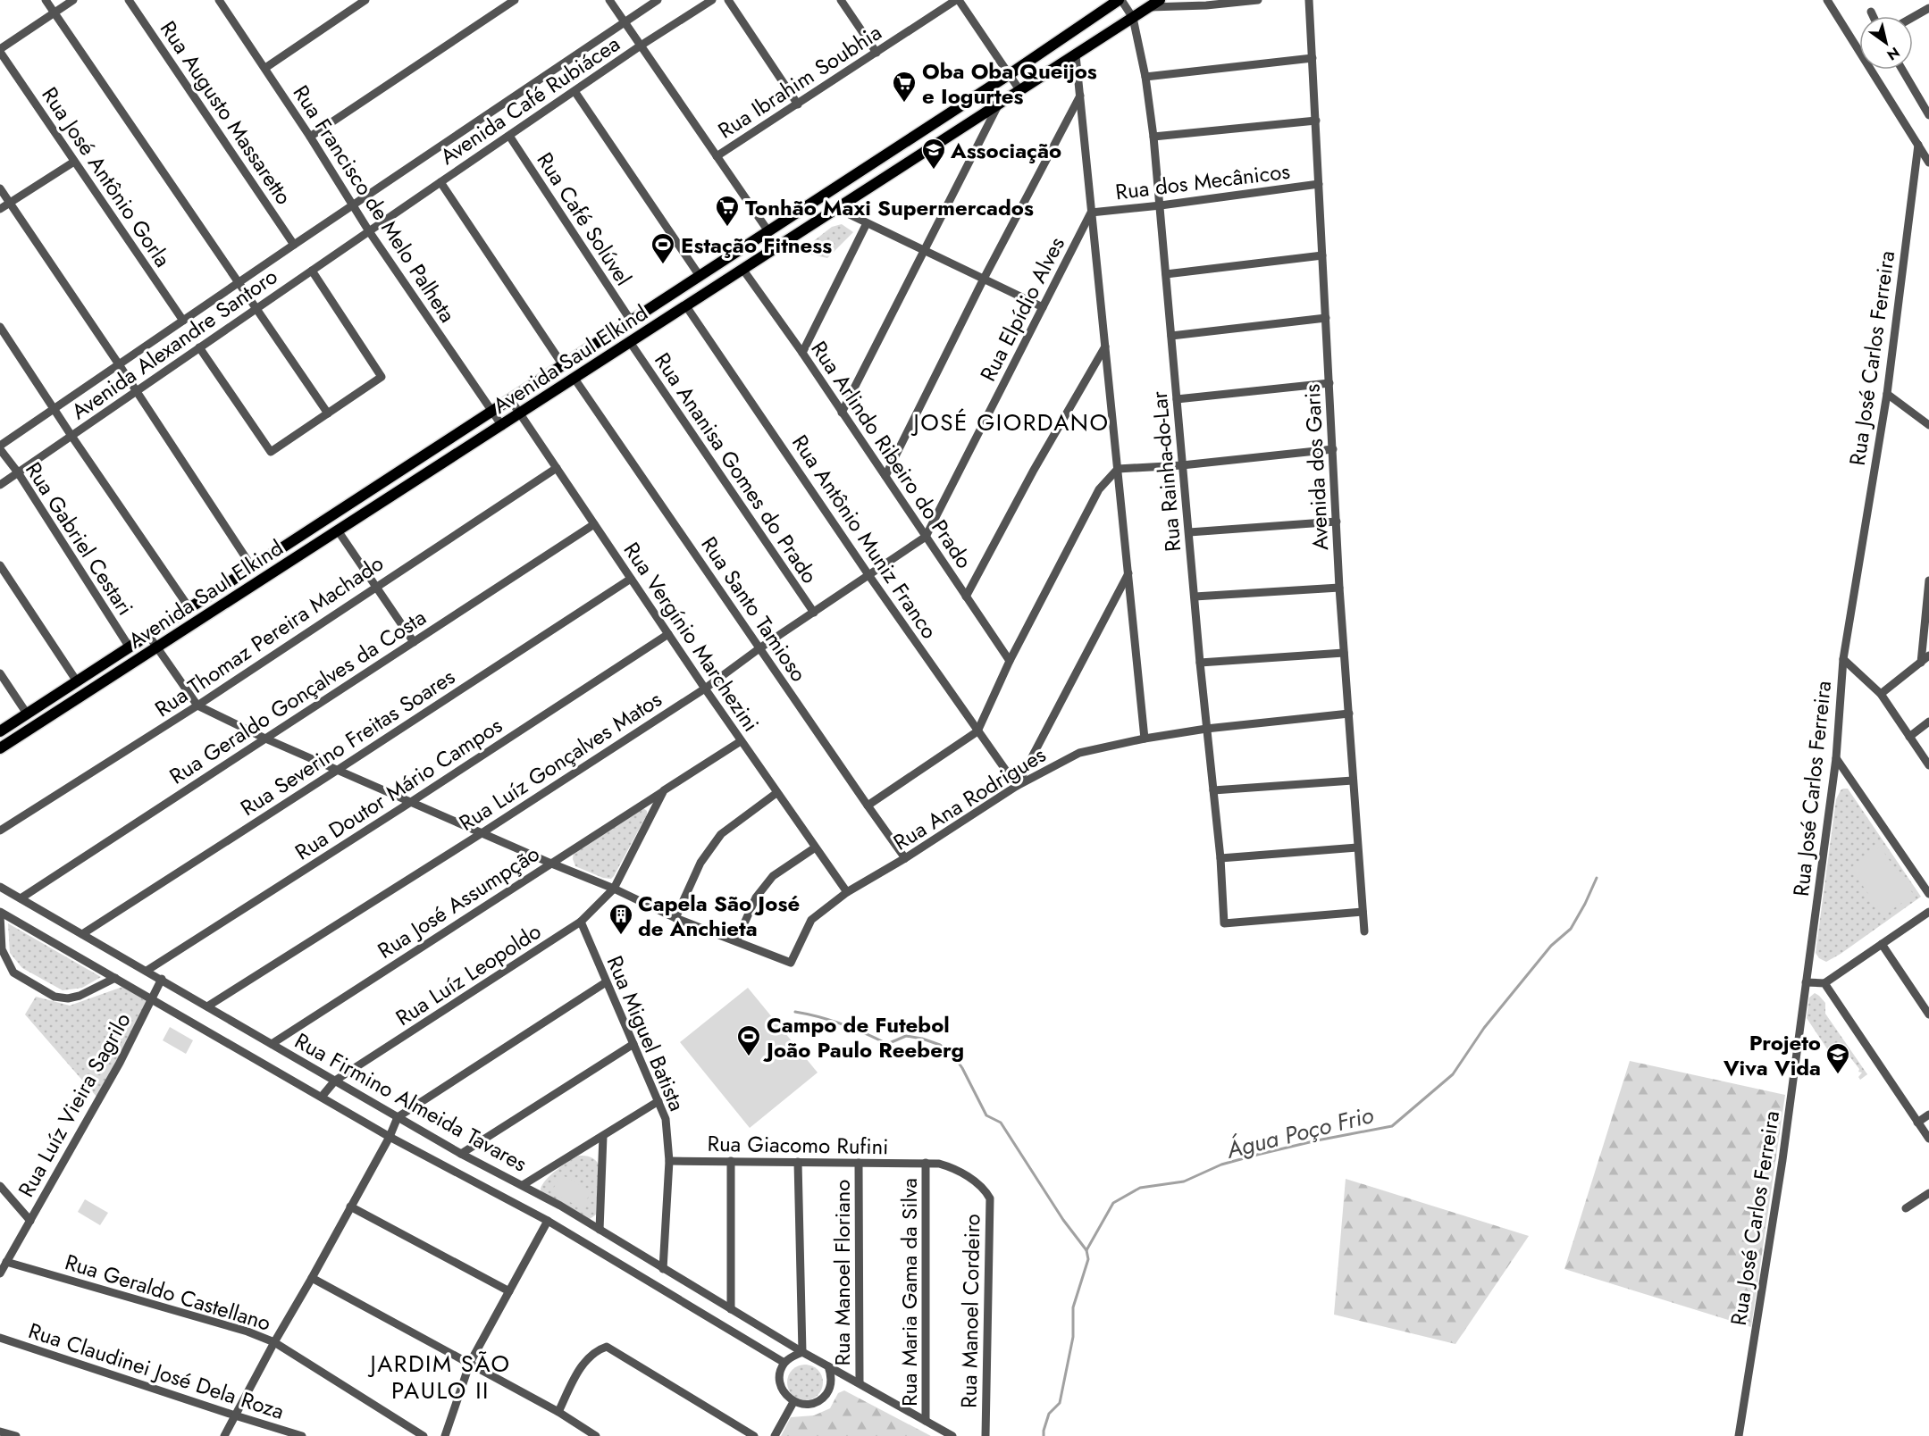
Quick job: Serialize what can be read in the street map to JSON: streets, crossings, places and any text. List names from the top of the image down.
{
  "streets": {
    "main road": ["Avenida Saul Elkind"],
    "street": [
      "Rua Ibrahim Soubhia",
      "Avenida Café Rubiácea",
      "Rua Augusto Massaretto",
      "Rua José Antônio Gorla",
      "Rua dos Mecânicos",
      "Rua Francisco de Melo Palheta",
      "Rua Café Solúvel",
      "Rua Elpídio Alves",
      "Avenida Alexandre Santoro",
      "Rua José Carlos Ferreira",
      "Rua Arlindo Ribeiro do Prado",
      "Avenida dos Garis",
      "Rua Ananisa Gomes do Prado",
      "Rua Rainha-do-Lar",
      "Rua Antônio Muniz Franco",
      "Rua Gabriel Cestari",
      "Rua Santo Tamioso",
      "Rua Thomaz Pereira Machado",
      "Rua Vergínio Marchezini",
      "Rua Geraldo Gonçalves da Costa",
      "Rua Severino Freitas Soares",
      "Rua Luíz Gonçalves Matos",
      "Rua Doutor Mário Campos",
      "Rua Ana Rodrigues",
      "Rua José Assumpção",
      "Rua Luíz Leopoldo",
      "Rua Miguel Batista",
      "Rua Firmino Almeida Tavares",
      "Rua Luíz Vieira Sagrilo",
      "Rua Giacomo Rufini",
      "Rua Manoel Floriano",
      "Rua Geraldo Castellano",
      "Rua Maria Gama da Silva",
      "Rua Manoel Cordeiro",
      "Rua Claudinei José Dela Roza"
    ]
  },
  "crossings": [
    ["Avenida Café Rubiácea", "Rua Francisco de Melo Palheta"],
    ["Avenida Café Rubiácea", "Rua Café Solúvel"],
    ["Avenida Café Rubiácea", "Avenida Alexandre Santoro"],
    ["Rua Augusto Massaretto", "Avenida Alexandre Santoro"],
    ["Rua José Antônio Gorla", "Avenida Alexandre Santoro"],
    ["Rua dos Mecânicos", "Rua Elpídio Alves"],
    ["Rua dos Mecânicos", "Avenida dos Garis"],
    ["Rua dos Mecânicos", "Rua Rainha-do-Lar"],
    ["Rua Francisco de Melo Palheta", "Avenida Alexandre Santoro"],
    ["Rua Francisco de Melo Palheta", "Avenida Saul Elkind"],
    ["Rua Café Solúvel", "Avenida Saul Elkind"],
    ["Rua Elpídio Alves", "Rua Arlindo Ribeiro do Prado"],
    ["Rua Elpídio Alves", "Rua Luíz Gonçalves Matos"],
    ["Avenida Alexandre Santoro", "Rua Gabriel Cestari"],
    ["Avenida Saul Elkind", "Rua Arlindo Ribeiro do Prado"],
    ["Avenida Saul Elkind", "Rua Ananisa Gomes do Prado"],
    ["Avenida Saul Elkind", "Rua Rainha-do-Lar"],
    ["Avenida Saul Elkind", "Rua Antônio Muniz Franco"],
    ["Avenida Saul Elkind", "Rua Gabriel Cestari"],
    ["Avenida Saul Elkind", "Rua Santo Tamioso"],
    ["Avenida Saul Elkind", "Rua Vergínio Marchezini"],
    ["Rua Arlindo Ribeiro do Prado", "Rua Luíz Gonçalves Matos"],
    ["Avenida dos Garis", "Rua Rainha-do-Lar"],
    ["Avenida dos Garis", "Rua Ana Rodrigues"],
    ["Rua Ananisa Gomes do Prado", "Rua Luíz Gonçalves Matos"],
    ["Rua Rainha-do-Lar", "Rua Ana Rodrigues"],
    ["Rua Antônio Muniz Franco", "Rua Luíz Gonçalves Matos"],
    ["Rua Antônio Muniz Franco", "Rua Ana Rodrigues"],
    ["Rua Santo Tamioso", "Rua Luíz Gonçalves Matos"],
    ["Rua Santo Tamioso", "Rua Ana Rodrigues"],
    ["Rua Thomaz Pereira Machado", "Rua Vergínio Marchezini"],
    ["Rua Vergínio Marchezini", "Rua Geraldo Gonçalves da Costa"],
    ["Rua Vergínio Marchezini", "Rua Severino Freitas Soares"],
    ["Rua Vergínio Marchezini", "Rua Luíz Gonçalves Matos"],
    ["Rua Vergínio Marchezini", "Rua Doutor Mário Campos"],
    ["Rua Vergínio Marchezini", "Rua Ana Rodrigues"],
    ["Rua Vergínio Marchezini", "Rua José Assumpção"],
    ["Rua Geraldo Gonçalves da Costa", "Rua Firmino Almeida Tavares"],
    ["Rua Severino Freitas Soares", "Rua Firmino Almeida Tavares"],
    ["Rua Luíz Gonçalves Matos", "Rua Firmino Almeida Tavares"],
    ["Rua Doutor Mário Campos", "Rua Firmino Almeida Tavares"],
    ["Rua José Assumpção", "Rua Luíz Leopoldo"],
    ["Rua José Assumpção", "Rua Firmino Almeida Tavares"],
    ["Rua Luíz Leopoldo", "Rua Miguel Batista"],
    ["Rua Luíz Leopoldo", "Rua Firmino Almeida Tavares"],
    ["Rua Miguel Batista", "Rua Firmino Almeida Tavares"],
    ["Rua Miguel Batista", "Rua Giacomo Rufini"],
    ["Rua Firmino Almeida Tavares", "Rua Luíz Vieira Sagrilo"],
    ["Rua Firmino Almeida Tavares", "Rua Manoel Floriano"],
    ["Rua Firmino Almeida Tavares", "Rua Maria Gama da Silva"],
    ["Rua Luíz Vieira Sagrilo", "Rua Geraldo Castellano"],
    ["Rua Giacomo Rufini", "Rua Manoel Floriano"],
    ["Rua Giacomo Rufini", "Rua Maria Gama da Silva"],
    ["Rua Giacomo Rufini", "Rua Manoel Cordeiro"],
    ["Rua Maria Gama da Silva", "Rua Manoel Cordeiro"]
  ],
  "districts": ["JOSÉ GIORDANO", "JARDIM SÃO PAULO II"],
  "water": ["Água Poço Frio"],
  "places": {
    "supermarket": ["Oba Oba Queijos e Iogurtes", "Tonhão Maxi Supermercados"],
    "school or university": ["Associação", "Projeto Viva Vida"],
    "sports": ["Estação Fitness", "Campo de Futebol João Paulo Reeberg"],
    "building": ["Capela São José de Anchieta"]
  },
  "north": "bottom right"
}
